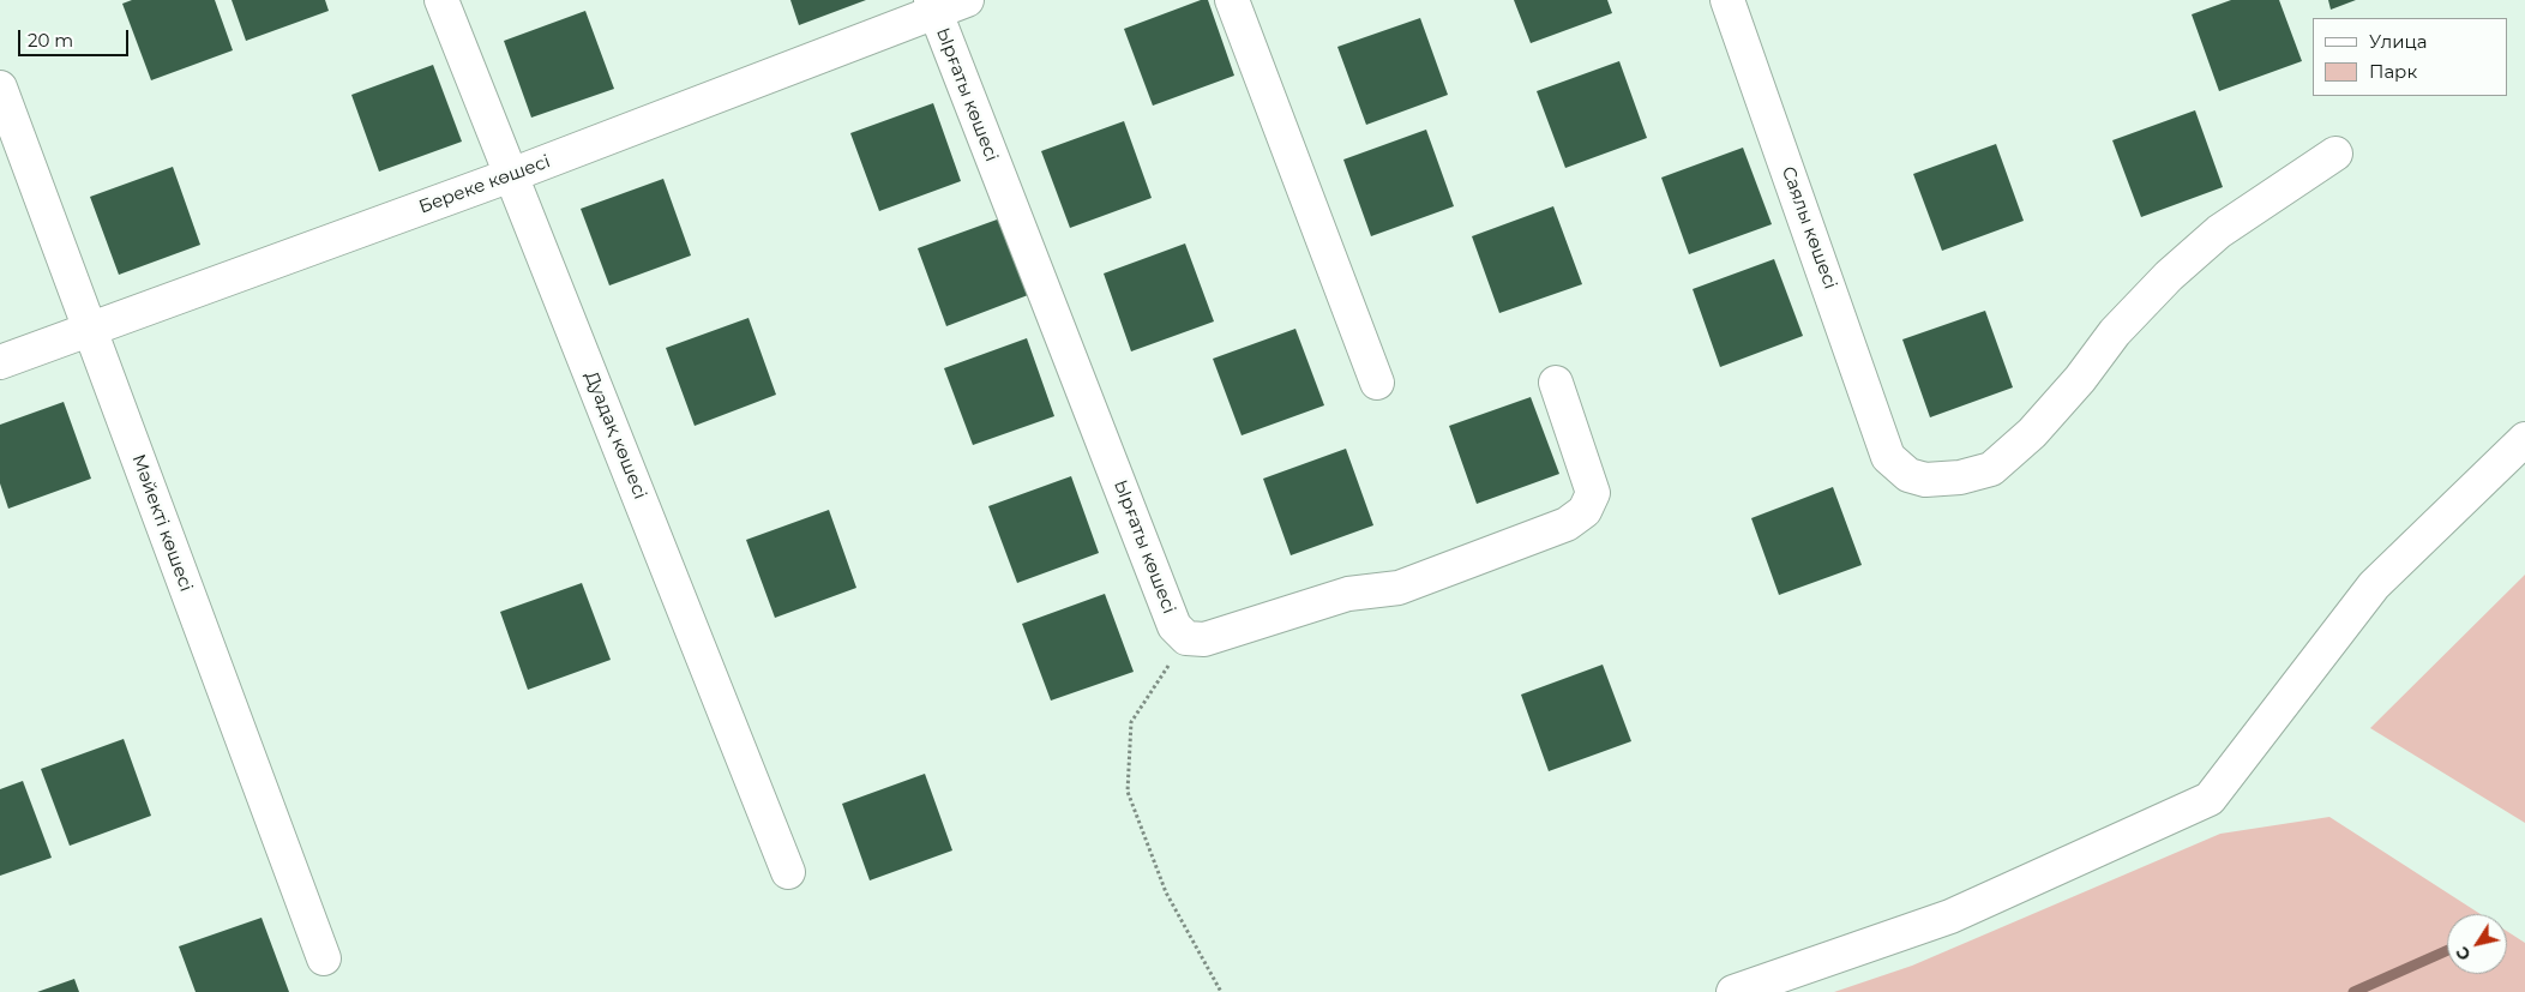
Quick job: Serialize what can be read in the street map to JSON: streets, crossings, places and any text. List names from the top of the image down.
{
  "streets": {
    "street": [
      "Ырғаты көшесі",
      "Береке көшесі",
      "Саялы көшесі",
      "Дуадақ көшесі",
      "Мәйекті көшесі"
    ]
  },
  "crossings": [
    ["Ырғаты көшесі", "Береке көшесі"],
    ["Береке көшесі", "Дуадақ көшесі"],
    ["Береке көшесі", "Мәйекті көшесі"]
  ],
  "legend": ["Улица", "Парк"],
  "scale_bar": "20 m",
  "north": "bottom left"
}
